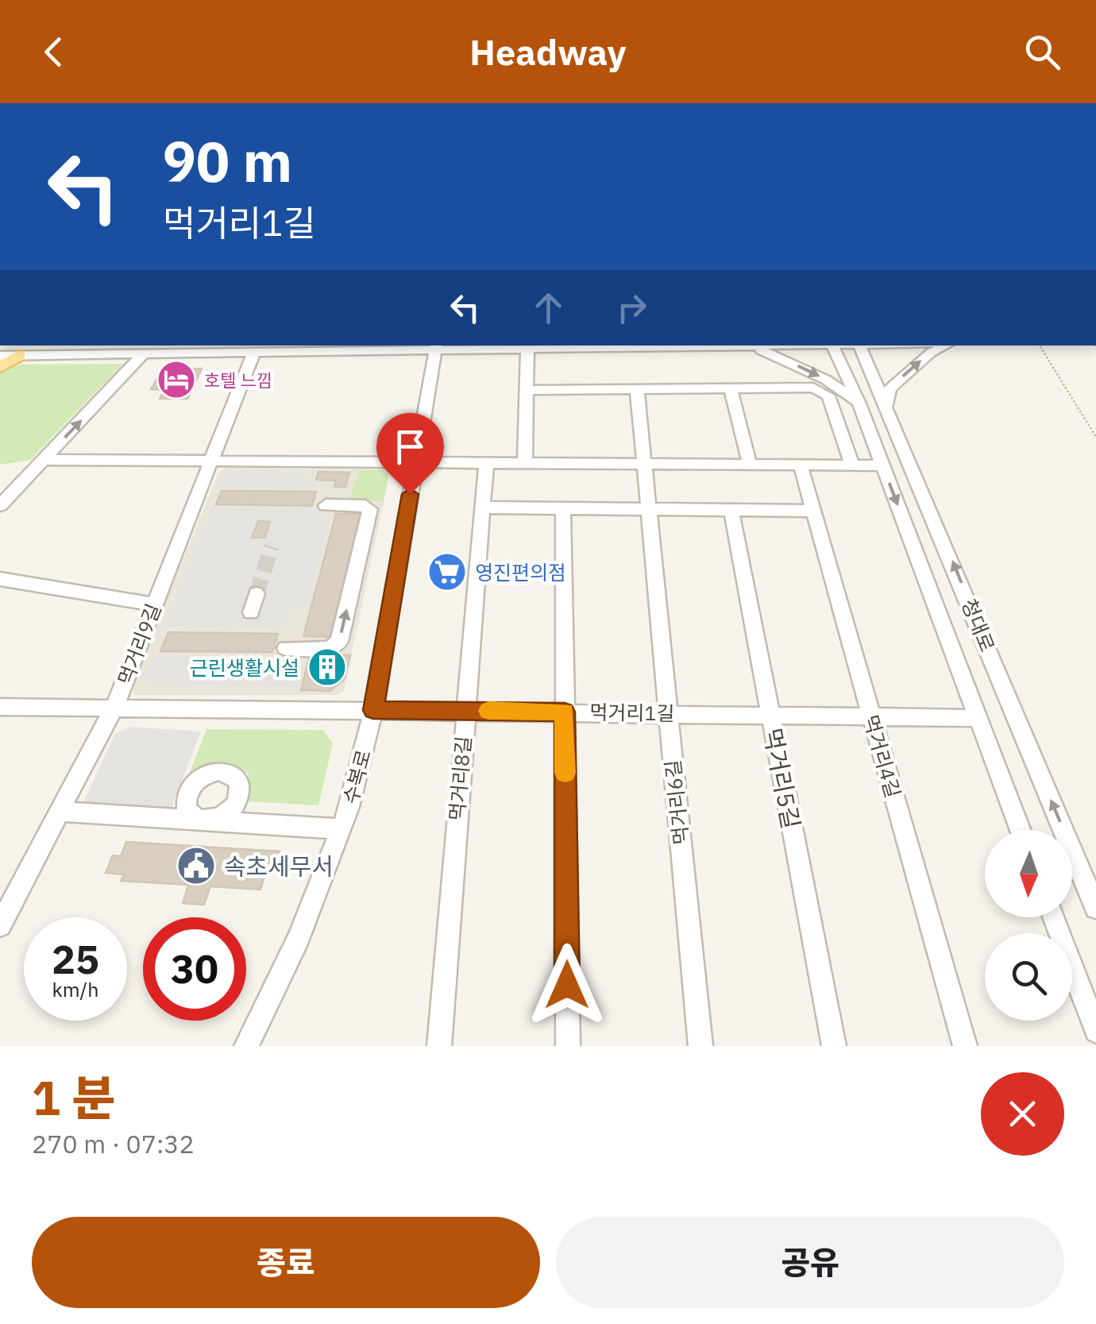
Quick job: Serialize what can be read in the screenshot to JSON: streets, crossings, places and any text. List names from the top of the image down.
{
  "streets": {
    "street": [
      "청대로",
      "먹거리9길",
      "먹거리1길",
      "먹거리4길",
      "수복로",
      "먹거리8길",
      "먹거리5길",
      "먹거리6길"
    ]
  },
  "crossings": [
    ["청대로", "먹거리1길"],
    ["먹거리9길", "먹거리1길"],
    ["먹거리1길", "먹거리4길"],
    ["먹거리1길", "수복로"],
    ["먹거리1길", "먹거리8길"],
    ["먹거리1길", "먹거리5길"],
    ["먹거리1길", "먹거리6길"]
  ],
  "places": {
    "hotel": ["호텔 느낌"],
    "supermarket": ["영진편의점"],
    "building": ["근린생활시설"],
    "public building": ["속초세무서"]
  },
  "north": "bottom",
  "page": {
    "header": "Headway",
    "turn": ["90 m", "먹거리1길"],
    "speed": "25 km/h",
    "limit": "30",
    "heading": ["1 분", "270 m · 07:32"],
    "buttons": ["종료", "공유"]
  }
}
